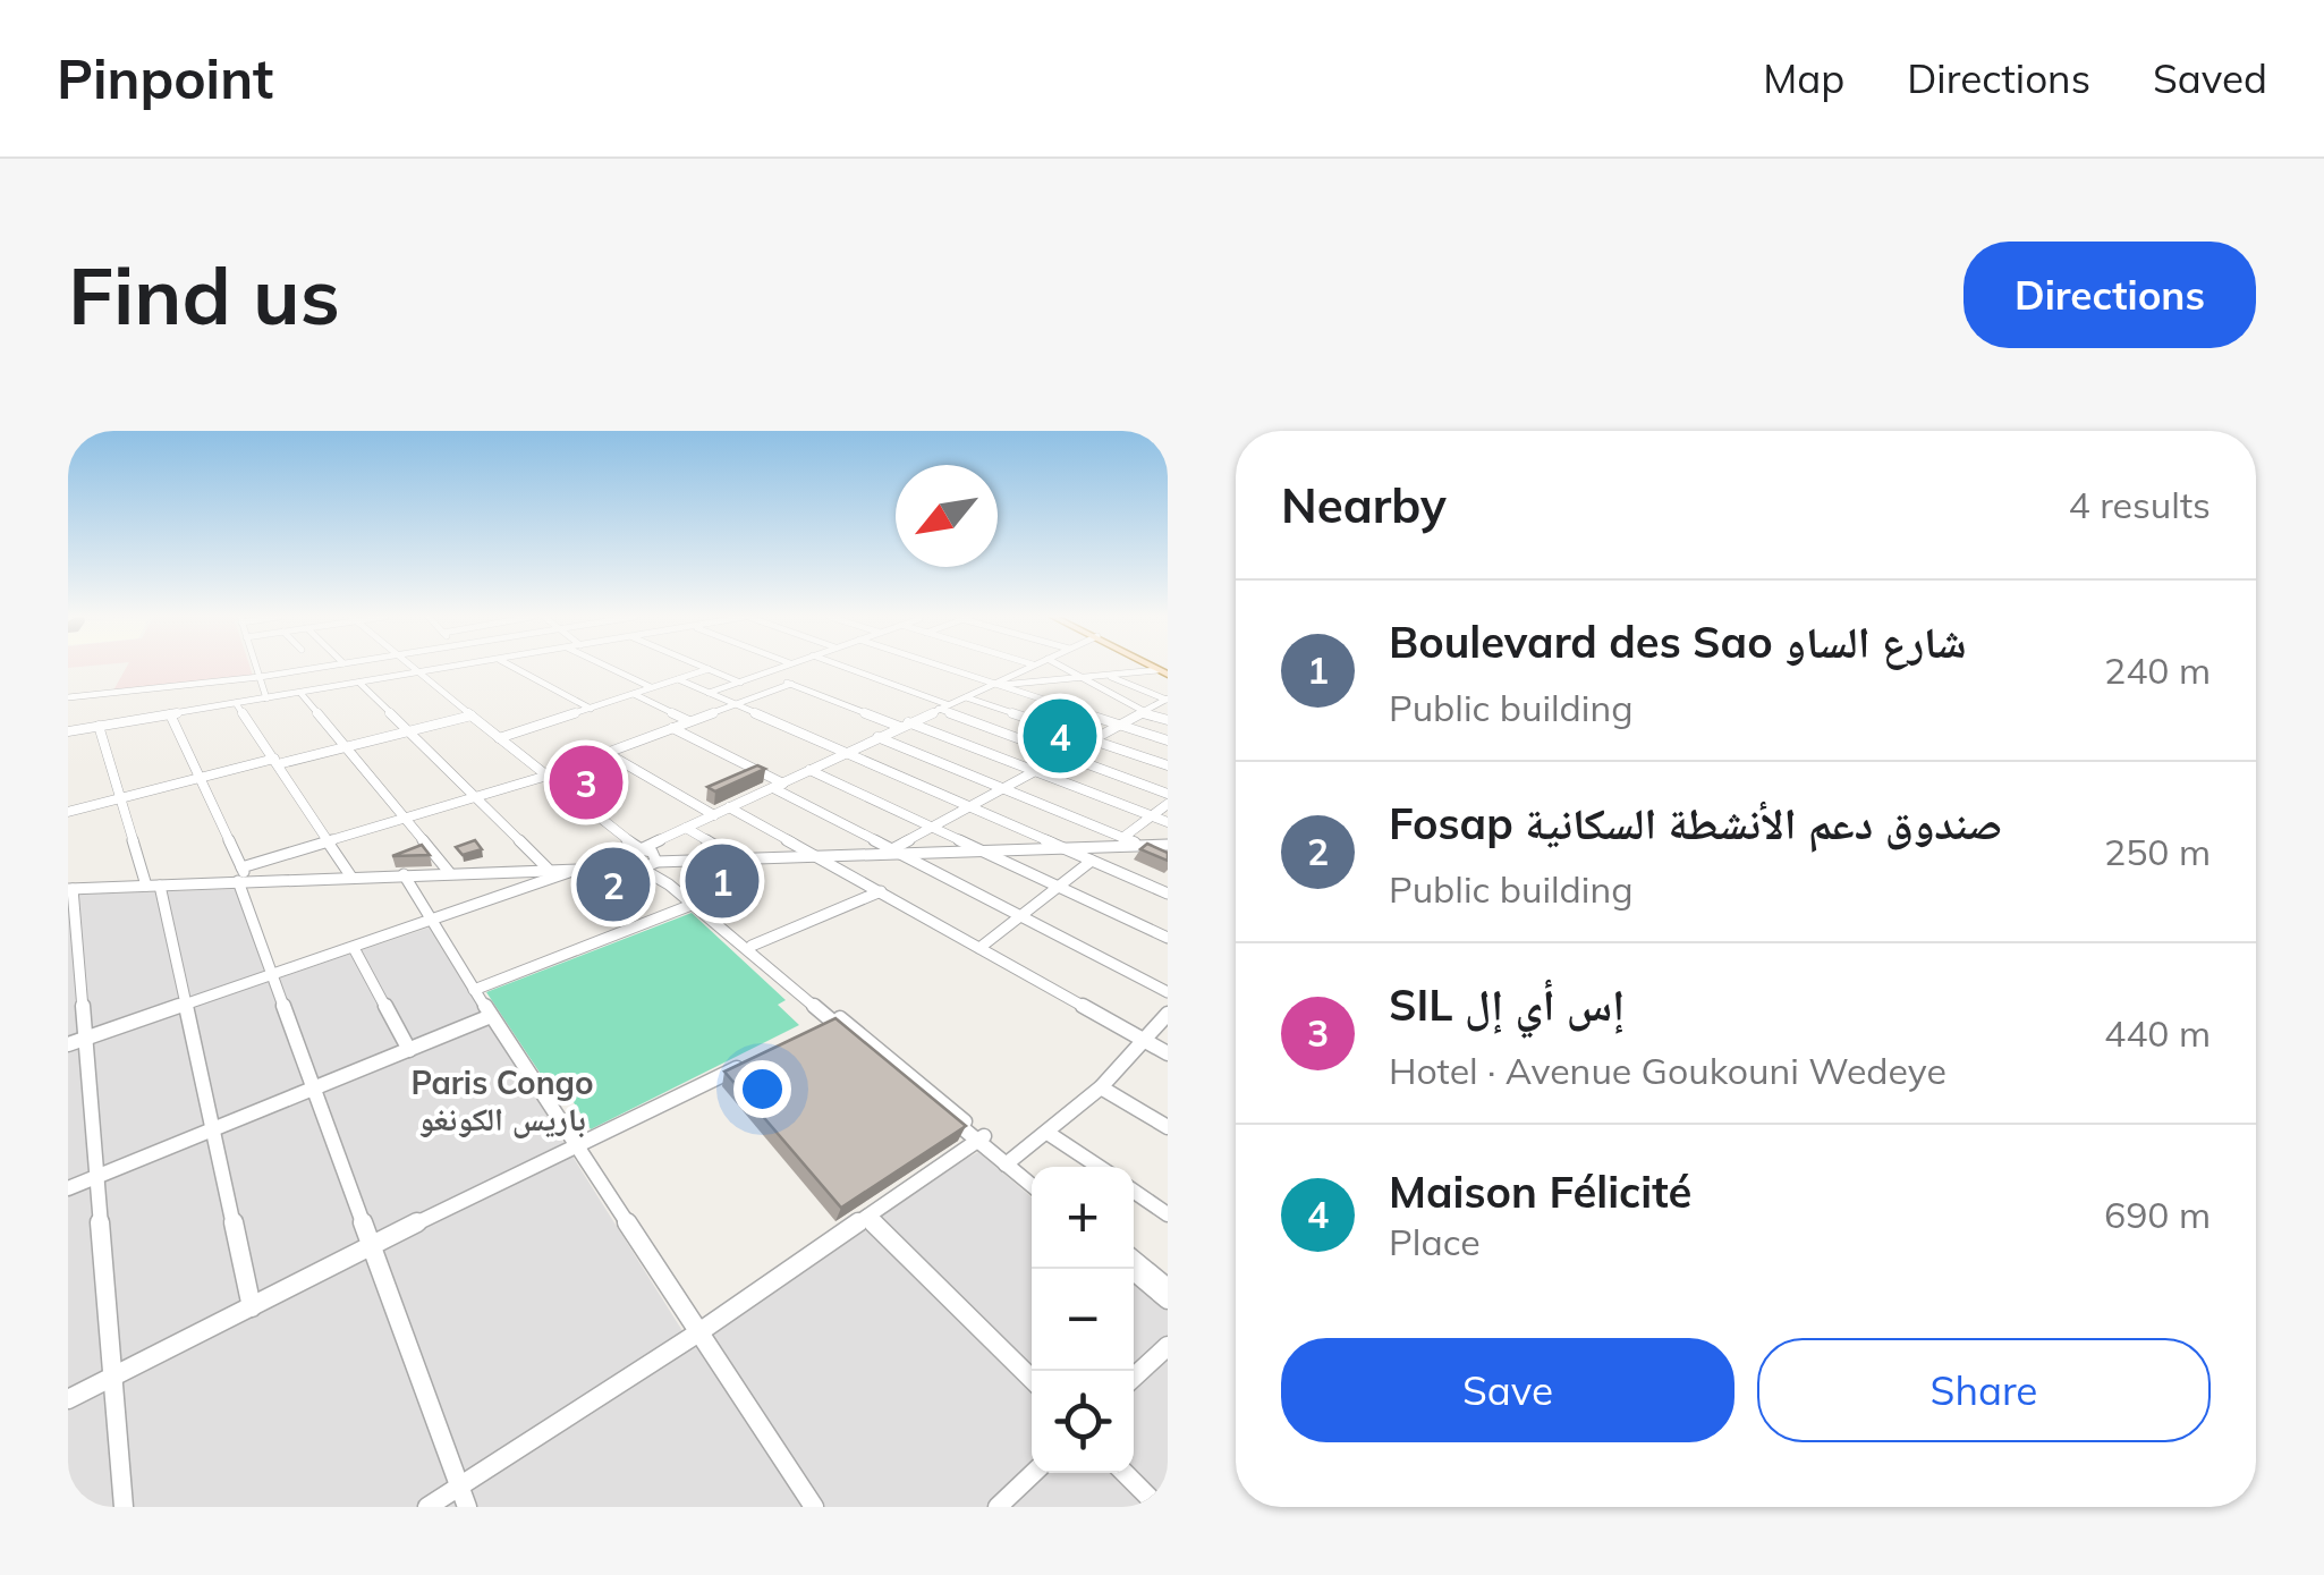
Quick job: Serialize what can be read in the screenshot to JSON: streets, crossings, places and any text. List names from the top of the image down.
{
  "districts": ["Paris Congo باريس الكونغو"],
  "north": "bottom left",
  "page": {
    "header": "Pinpoint",
    "nav": ["Map", "Directions", "Saved"],
    "buttons": [
      "Directions",
      ["Save", "Share"]
    ],
    "title": "Find us",
    "heading": ["Nearby", "4 results"],
    "list": [
      {
        "mark": "1",
        "name": "Boulevard des Sao شارع الساو",
        "note": "Public building",
        "value": "240 m"
      },
      {
        "mark": "2",
        "name": "Fosap صندوق دعم الأنشطة السكانية",
        "note": "Public building",
        "value": "250 m"
      },
      {
        "mark": "3",
        "name": "SIL إس أي إل",
        "note": "Hotel · Avenue Goukouni Wedeye",
        "value": "440 m"
      },
      {
        "mark": "4",
        "name": "Maison Félicité",
        "note": "Place",
        "value": "690 m"
      }
    ],
    "pins": [
      "4",
      "3",
      "1",
      "2"
    ],
    "map_buttons": ["+", "−"]
  }
}
